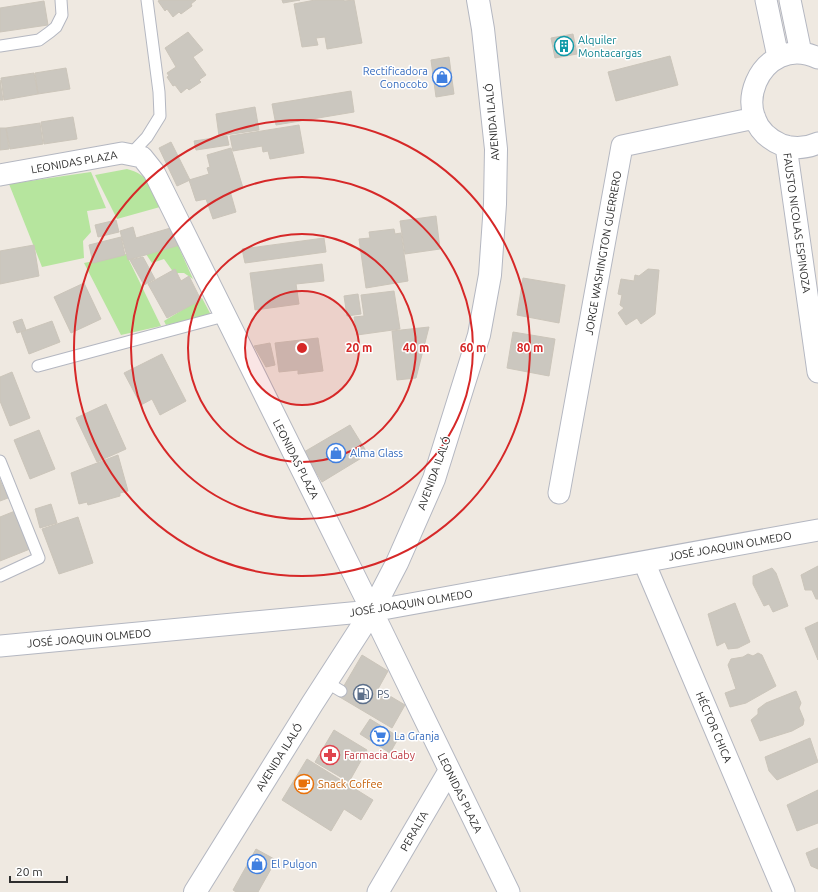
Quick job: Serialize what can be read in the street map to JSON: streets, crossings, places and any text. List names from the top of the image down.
{
  "streets": {
    "main road": ["AVENIDA ILALÓ"],
    "street": [
      "LEONIDAS PLAZA",
      "FAUSTO NICOLAS ESPINOZA",
      "JORGE WASHINGTON GUERRERO",
      "JOSÉ JOAQUIN OLMEDO",
      "HÉCTOR CHICA",
      "PERALTA"
    ]
  },
  "crossings": [
    ["AVENIDA ILALÓ", "LEONIDAS PLAZA"],
    ["AVENIDA ILALÓ", "JOSÉ JOAQUIN OLMEDO"],
    ["LEONIDAS PLAZA", "JOSÉ JOAQUIN OLMEDO"],
    ["LEONIDAS PLAZA", "PERALTA"],
    ["JOSÉ JOAQUIN OLMEDO", "HÉCTOR CHICA"]
  ],
  "places": {
    "building": ["Alquiler Montacargas"],
    "shop": ["Rectificadora Conocoto", "Alma Glass", "El Pulgon"],
    "fuel station": ["PS"],
    "supermarket": ["La Granja"],
    "pharmacy": ["Farmacia Gaby"],
    "cafe": ["Snack Coffee"]
  },
  "scale_bar": "20 m",
  "rings": [
    "20 m",
    "40 m",
    "60 m",
    "80 m"
  ]
}
